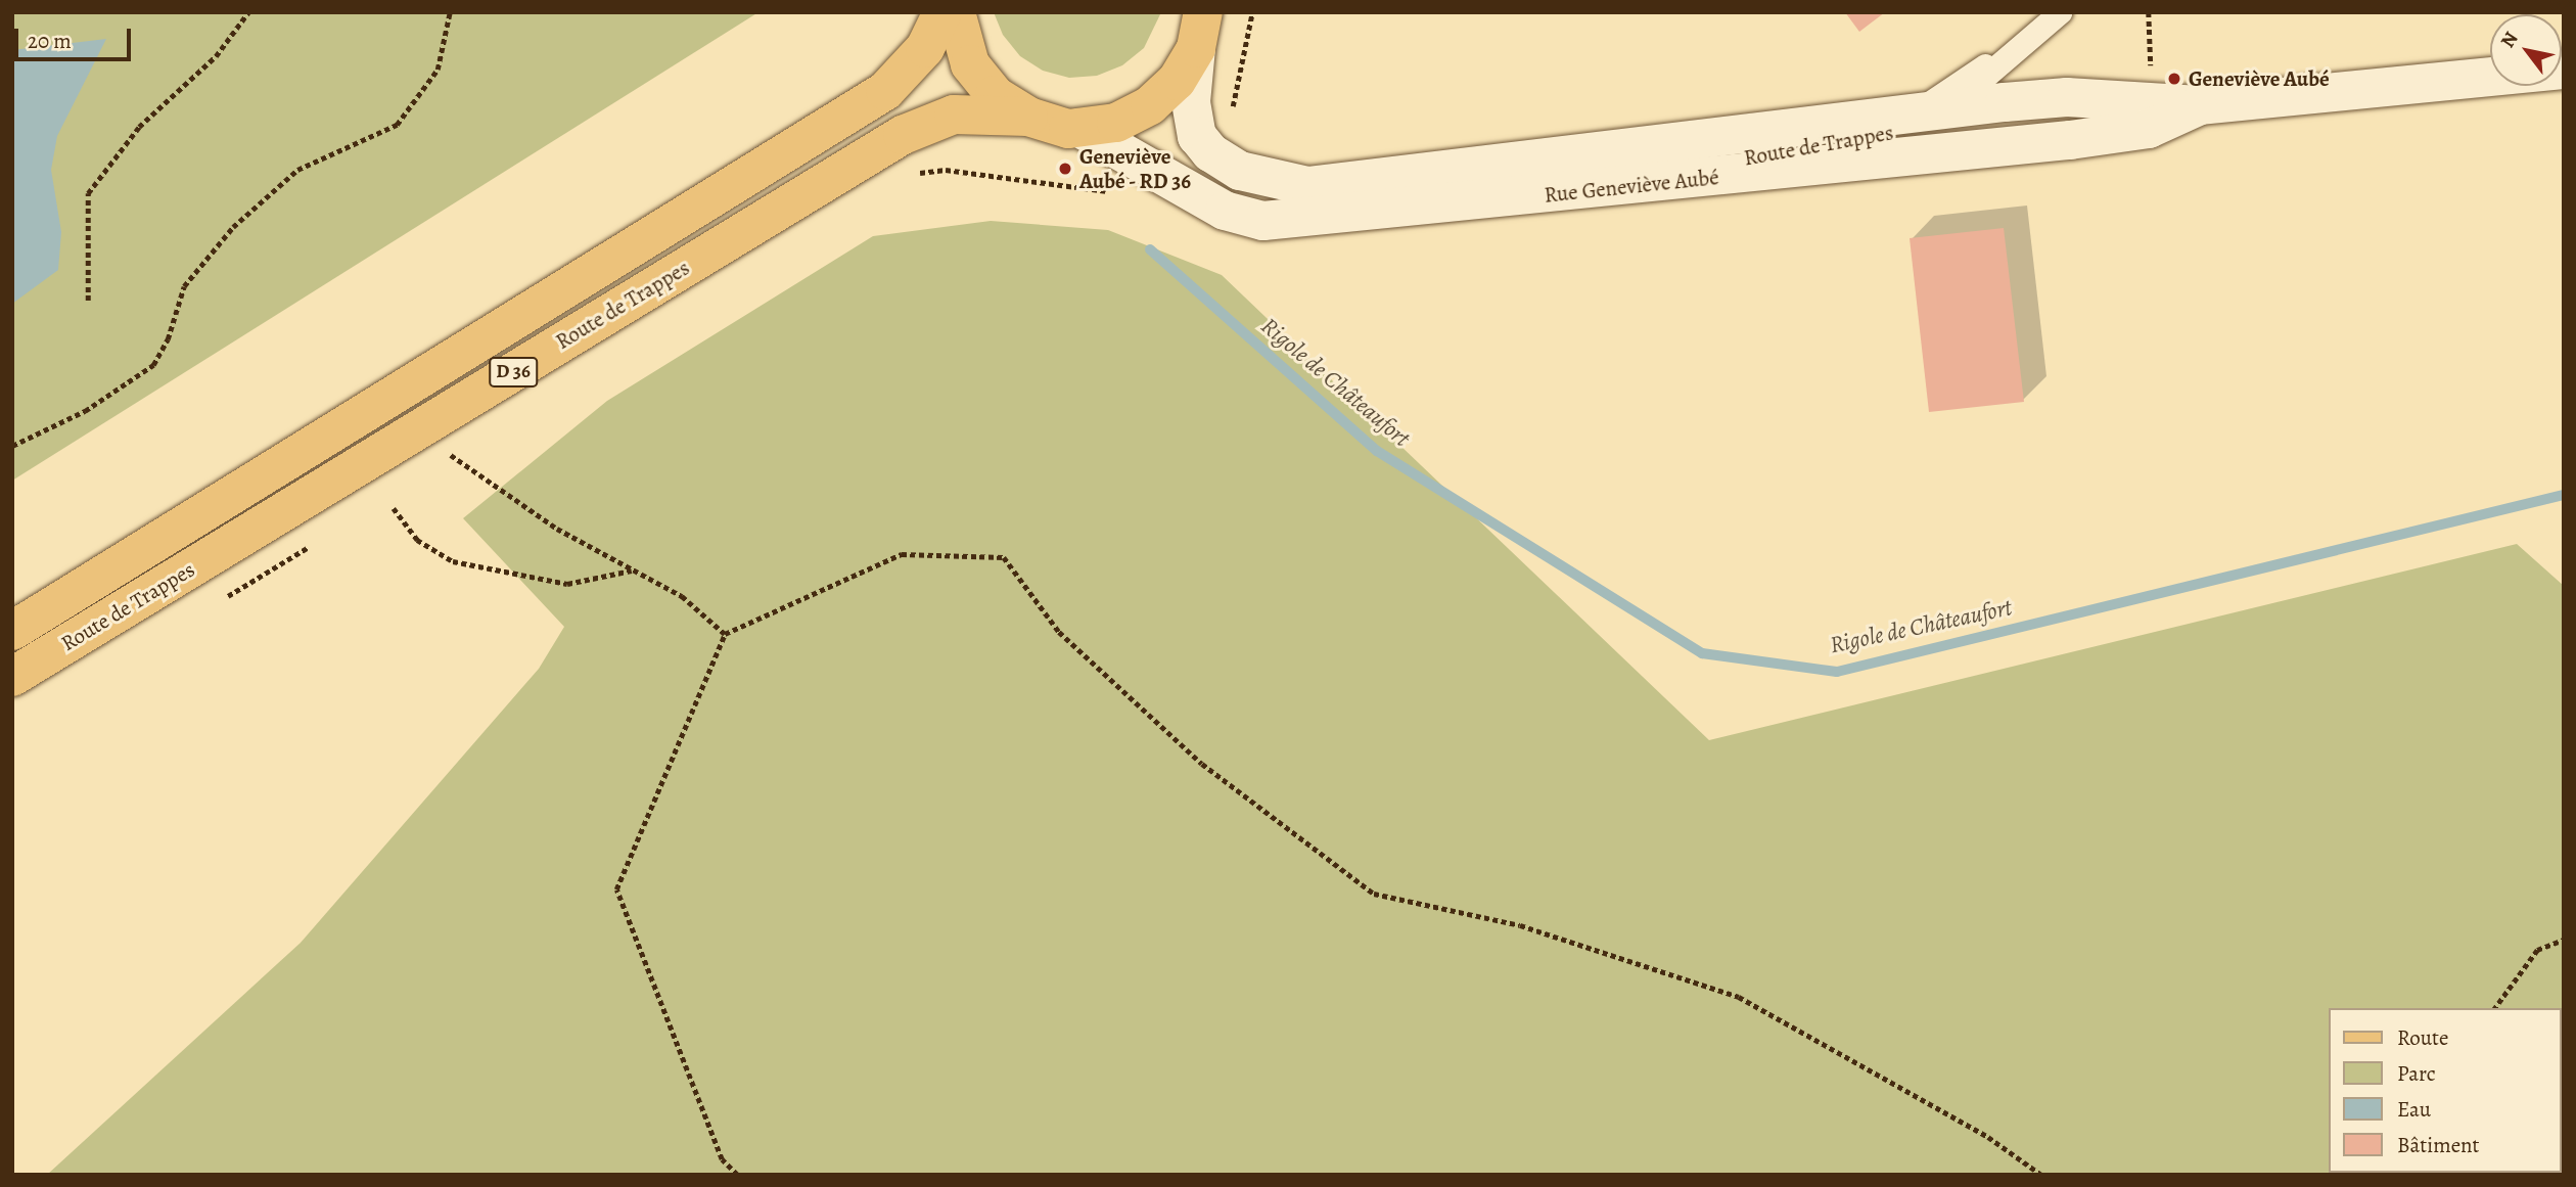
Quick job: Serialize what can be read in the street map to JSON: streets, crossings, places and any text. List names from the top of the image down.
{
  "streets": {
    "main road": ["Route de Trappes", "D 36"],
    "street": ["Rue Geneviève Aubé"]
  },
  "crossings": [
    ["Route de Trappes", "Rue Geneviève Aubé"]
  ],
  "water": ["Rigole de Châteaufort"],
  "places": ["Geneviève Aubé", "Geneviève Aubé - RD 36"],
  "legend": [
    "Route",
    "Parc",
    "Eau",
    "Bâtiment"
  ],
  "scale_bar": "20 m",
  "north": "top left"
}
